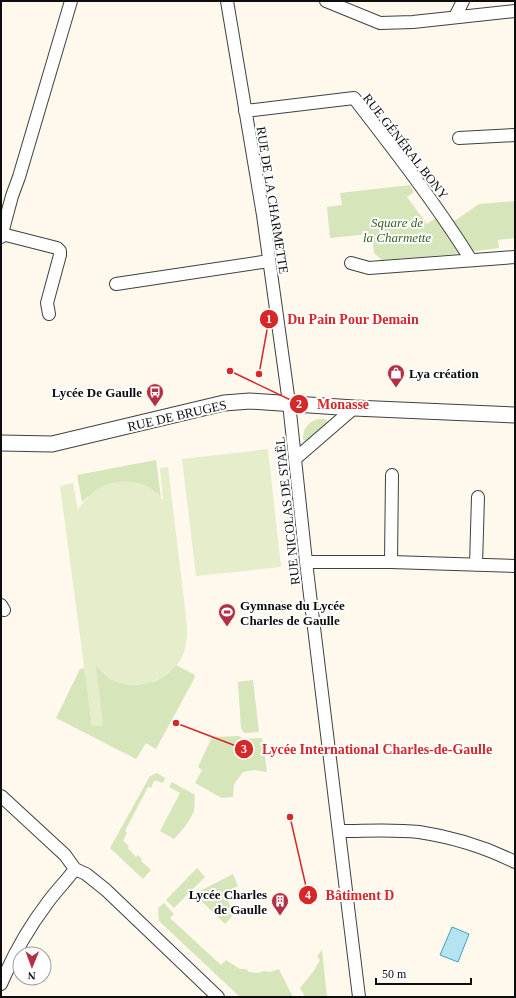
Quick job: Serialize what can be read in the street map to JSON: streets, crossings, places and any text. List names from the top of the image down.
{
  "streets": {
    "street": [
      "RUE GÉNÉRAL BONY",
      "RUE DE LA CHARMETTE",
      "RUE DE BRUGES",
      "RUE NICOLAS DE STAËL"
    ]
  },
  "crossings": [
    ["RUE GÉNÉRAL BONY", "RUE DE LA CHARMETTE"],
    ["RUE DE LA CHARMETTE", "RUE DE BRUGES"],
    ["RUE DE LA CHARMETTE", "RUE NICOLAS DE STAËL"],
    ["RUE DE BRUGES", "RUE NICOLAS DE STAËL"]
  ],
  "parks": ["Square de la Charmette"],
  "places": {
    "other": [
      "Monasse",
      "Du Pain Pour Demain",
      "Lycée International Charles-de-Gaulle",
      "Bâtiment D"
    ],
    "shop": ["Lya création"],
    "bus stop": ["Lycée De Gaulle"],
    "sports": ["Gymnase du Lycée Charles de Gaulle"],
    "building": ["Lycée Charles de Gaulle"]
  },
  "scale_bar": "50 m",
  "north": "bottom"
}
